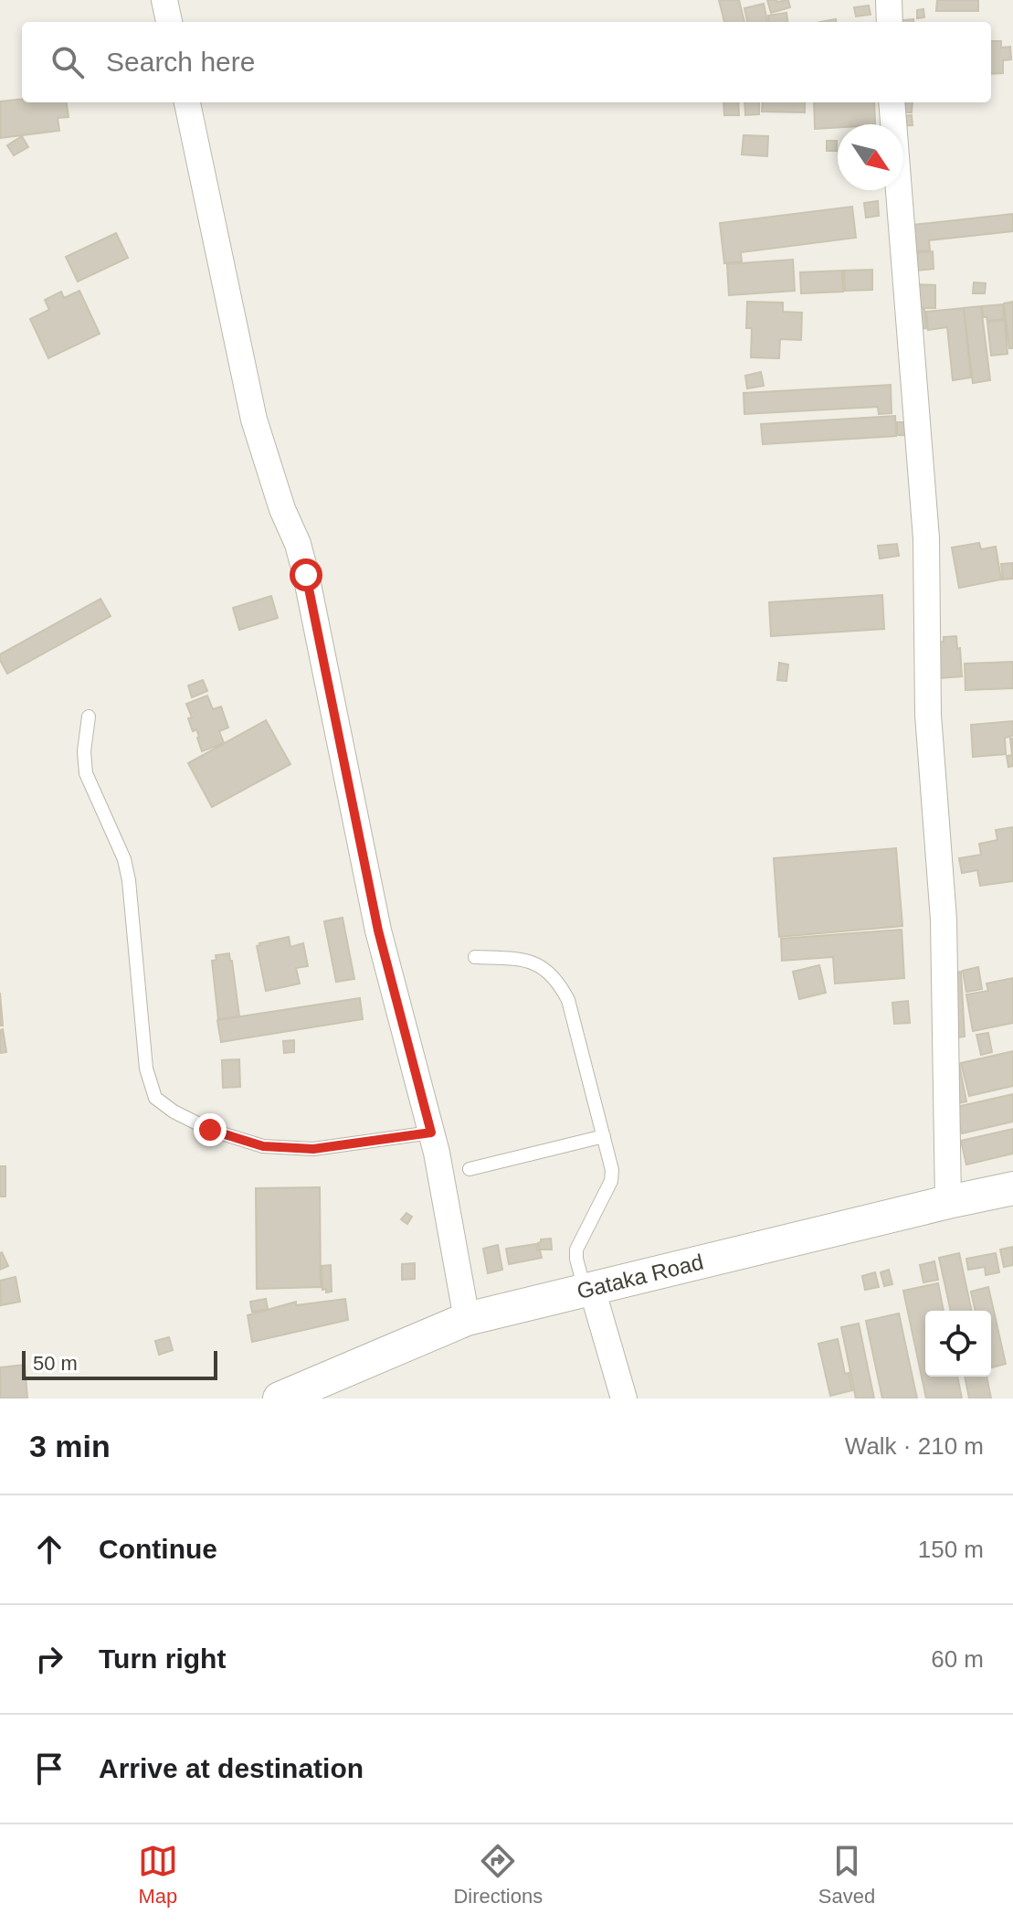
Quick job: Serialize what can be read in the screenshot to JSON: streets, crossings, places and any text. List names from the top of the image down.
{
  "streets": {
    "street": ["Gataka Road"]
  },
  "scale_bar": "50 m",
  "north": "bottom right",
  "page": {
    "search": "Search here",
    "scale": "50 m",
    "heading": ["3 min", "Walk · 210 m"],
    "list": [
      ["Continue", "150 m"],
      ["Turn right", "60 m"],
      "Arrive at destination"
    ],
    "nav": ["Map", "Directions", "Saved"]
  }
}
